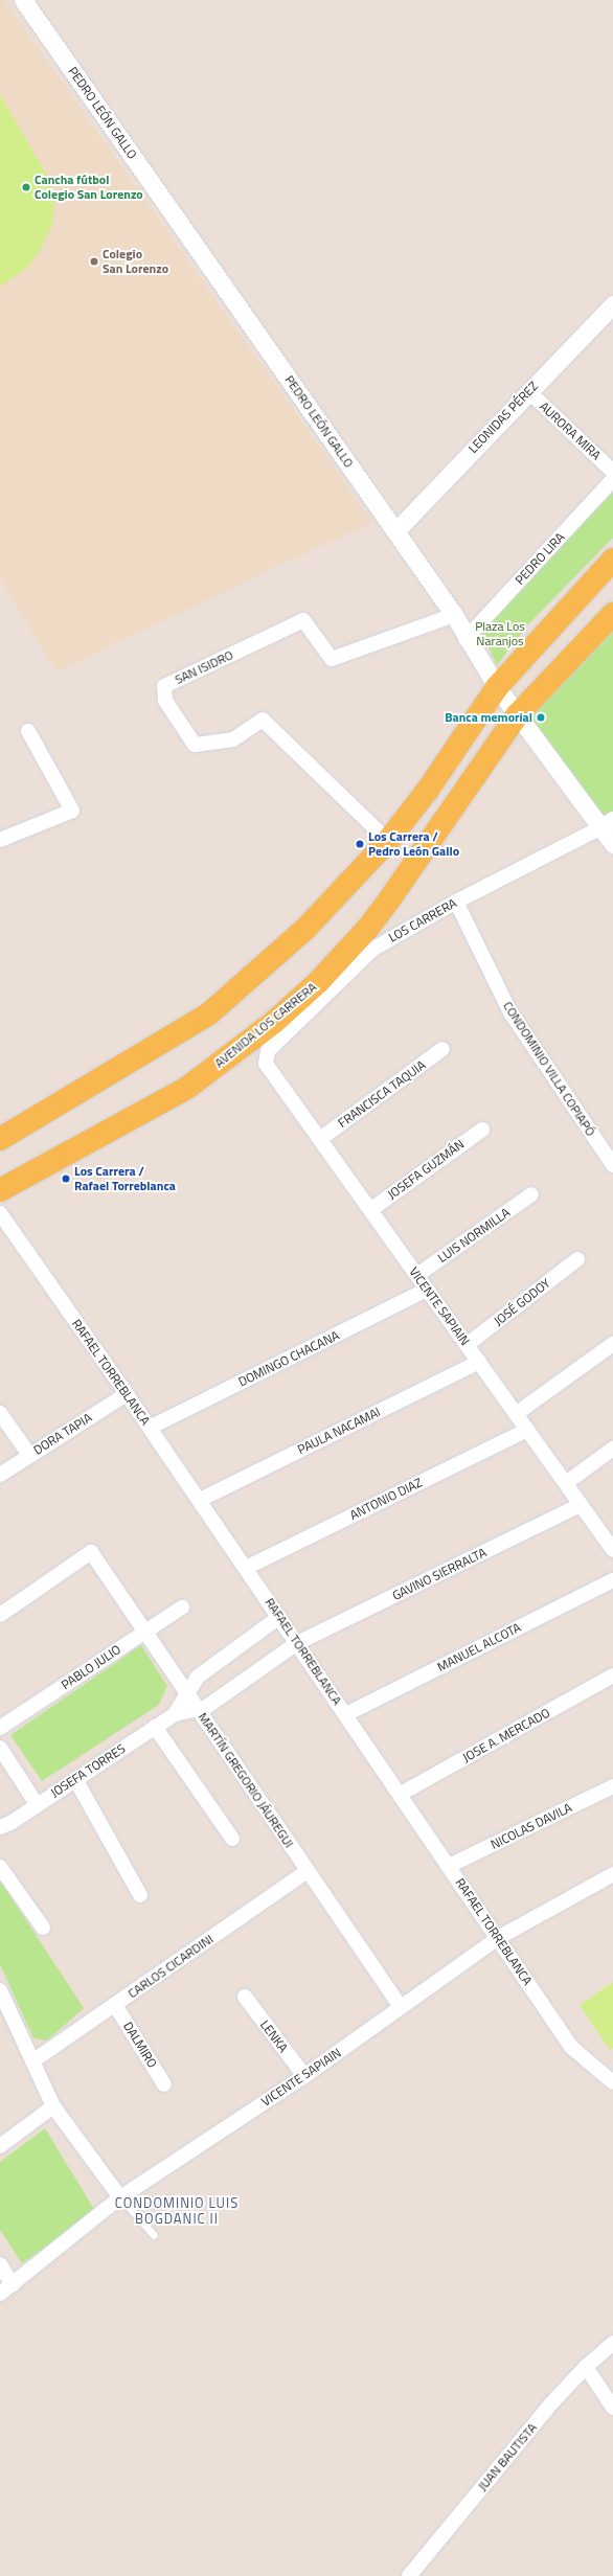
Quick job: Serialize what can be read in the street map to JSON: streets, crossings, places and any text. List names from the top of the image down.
{
  "streets": {
    "main road": ["AVENIDA LOS CARRERA"],
    "street": [
      "PEDRO LEÓN GALLO",
      "LEONIDAS PÉREZ",
      "AURORA MIRA",
      "PEDRO LIRA",
      "SAN ISIDRO",
      "LOS CARRERA",
      "CONDOMINIO VILLA COPIAPÓ",
      "FRANCISCA TAQUIA",
      "JOSEFA GUZMÁN",
      "LUIS NORMILLA",
      "JOSÉ GODOY",
      "VICENTE SAPIAIN",
      "DOMINGO CHACANA",
      "RAFAEL TORREBLANCA",
      "PAULA NACAMAI",
      "DORA TAPIA",
      "ANTONIO DIAZ",
      "GAVINO SIERRALTA",
      "MANUEL ALCOTA",
      "PABLO JULIO",
      "JOSE A. MERCADO",
      "JOSEFA TORRES",
      "MARTÍN GREGORIO JÁUREGUI",
      "NICOLAS DAVILA",
      "CARLOS CICARDINI",
      "LENKA",
      "DALMIRO",
      "JUAN BAUTISTA"
    ]
  },
  "crossings": [
    ["PEDRO LEÓN GALLO", "LEONIDAS PÉREZ"],
    ["PEDRO LEÓN GALLO", "PEDRO LIRA"],
    ["PEDRO LEÓN GALLO", "SAN ISIDRO"],
    ["PEDRO LEÓN GALLO", "LOS CARRERA"],
    ["PEDRO LEÓN GALLO", "AVENIDA LOS CARRERA"],
    ["LEONIDAS PÉREZ", "AURORA MIRA"],
    ["LOS CARRERA", "CONDOMINIO VILLA COPIAPÓ"],
    ["LOS CARRERA", "VICENTE SAPIAIN"],
    ["FRANCISCA TAQUIA", "VICENTE SAPIAIN"],
    ["JOSEFA GUZMÁN", "VICENTE SAPIAIN"],
    ["LUIS NORMILLA", "VICENTE SAPIAIN"],
    ["JOSÉ GODOY", "VICENTE SAPIAIN"],
    ["VICENTE SAPIAIN", "DOMINGO CHACANA"],
    ["VICENTE SAPIAIN", "RAFAEL TORREBLANCA"],
    ["VICENTE SAPIAIN", "PAULA NACAMAI"],
    ["VICENTE SAPIAIN", "ANTONIO DIAZ"],
    ["VICENTE SAPIAIN", "GAVINO SIERRALTA"],
    ["VICENTE SAPIAIN", "MARTÍN GREGORIO JÁUREGUI"],
    ["VICENTE SAPIAIN", "LENKA"],
    ["DOMINGO CHACANA", "RAFAEL TORREBLANCA"],
    ["RAFAEL TORREBLANCA", "PAULA NACAMAI"],
    ["RAFAEL TORREBLANCA", "DORA TAPIA"],
    ["RAFAEL TORREBLANCA", "ANTONIO DIAZ"],
    ["RAFAEL TORREBLANCA", "GAVINO SIERRALTA"],
    ["RAFAEL TORREBLANCA", "MANUEL ALCOTA"],
    ["RAFAEL TORREBLANCA", "JOSE A. MERCADO"],
    ["RAFAEL TORREBLANCA", "JOSEFA TORRES"],
    ["RAFAEL TORREBLANCA", "NICOLAS DAVILA"],
    ["GAVINO SIERRALTA", "JOSEFA TORRES"],
    ["PABLO JULIO", "MARTÍN GREGORIO JÁUREGUI"],
    ["JOSEFA TORRES", "MARTÍN GREGORIO JÁUREGUI"],
    ["MARTÍN GREGORIO JÁUREGUI", "CARLOS CICARDINI"],
    ["CARLOS CICARDINI", "DALMIRO"]
  ],
  "districts": ["CONDOMINIO LUIS BOGDANIC II"],
  "parks": ["Plaza Los Naranjos"],
  "places": [
    "Cancha fútbol Colegio San Lorenzo",
    "Colegio San Lorenzo",
    "Banca memorial",
    "Los Carrera / Pedro León Gallo",
    "Los Carrera / Rafael Torreblanca"
  ]
}
